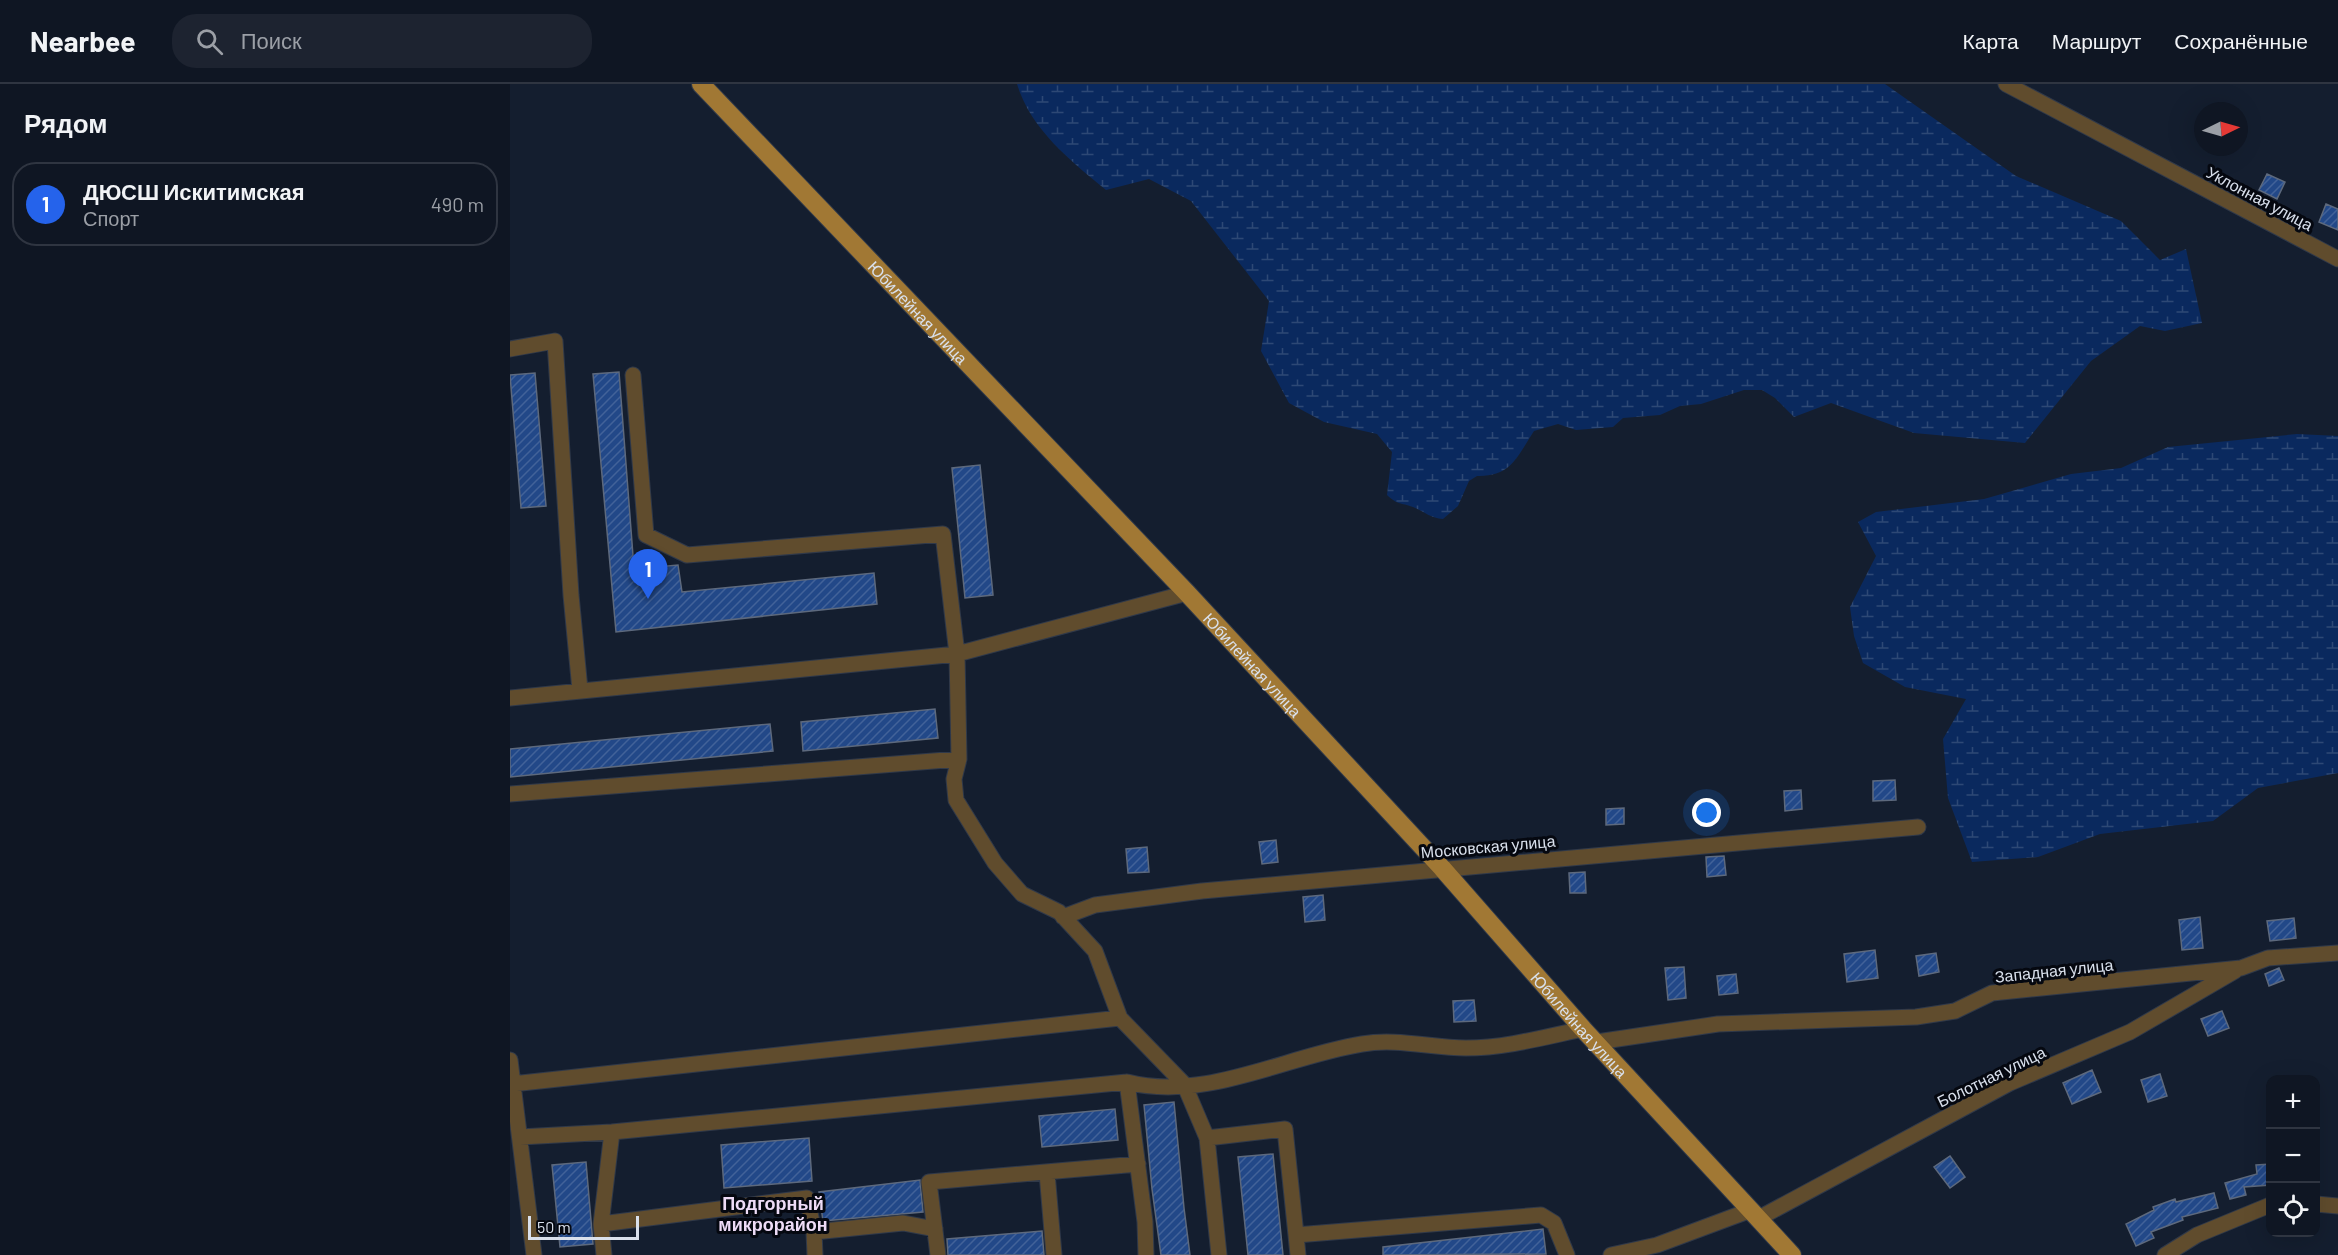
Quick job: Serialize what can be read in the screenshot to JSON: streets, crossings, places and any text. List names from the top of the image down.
{
  "streets": {
    "main road": ["Юбилейная улица"],
    "street": [
      "Уклонная улица",
      "Московская улица",
      "Западная улица",
      "Болотная улица"
    ]
  },
  "crossings": [
    ["Юбилейная улица", "Московская улица"],
    ["Юбилейная улица", "Западная улица"],
    ["Юбилейная улица", "Болотная улица"],
    ["Западная улица", "Болотная улица"]
  ],
  "districts": ["Подгорный микрорайон"],
  "scale_bar": "50 m",
  "north": "right",
  "page": {
    "header": "Nearbee",
    "search": "Поиск",
    "nav": ["Карта", "Маршрут", "Сохранённые"],
    "heading": "Рядом",
    "list": [
      {
        "mark": "1",
        "name": "ДЮСШ Искитимская",
        "note": "Спорт",
        "value": "490 m"
      }
    ],
    "pins": "1",
    "map_buttons": ["+", "−"],
    "scale": "50 m"
  }
}
